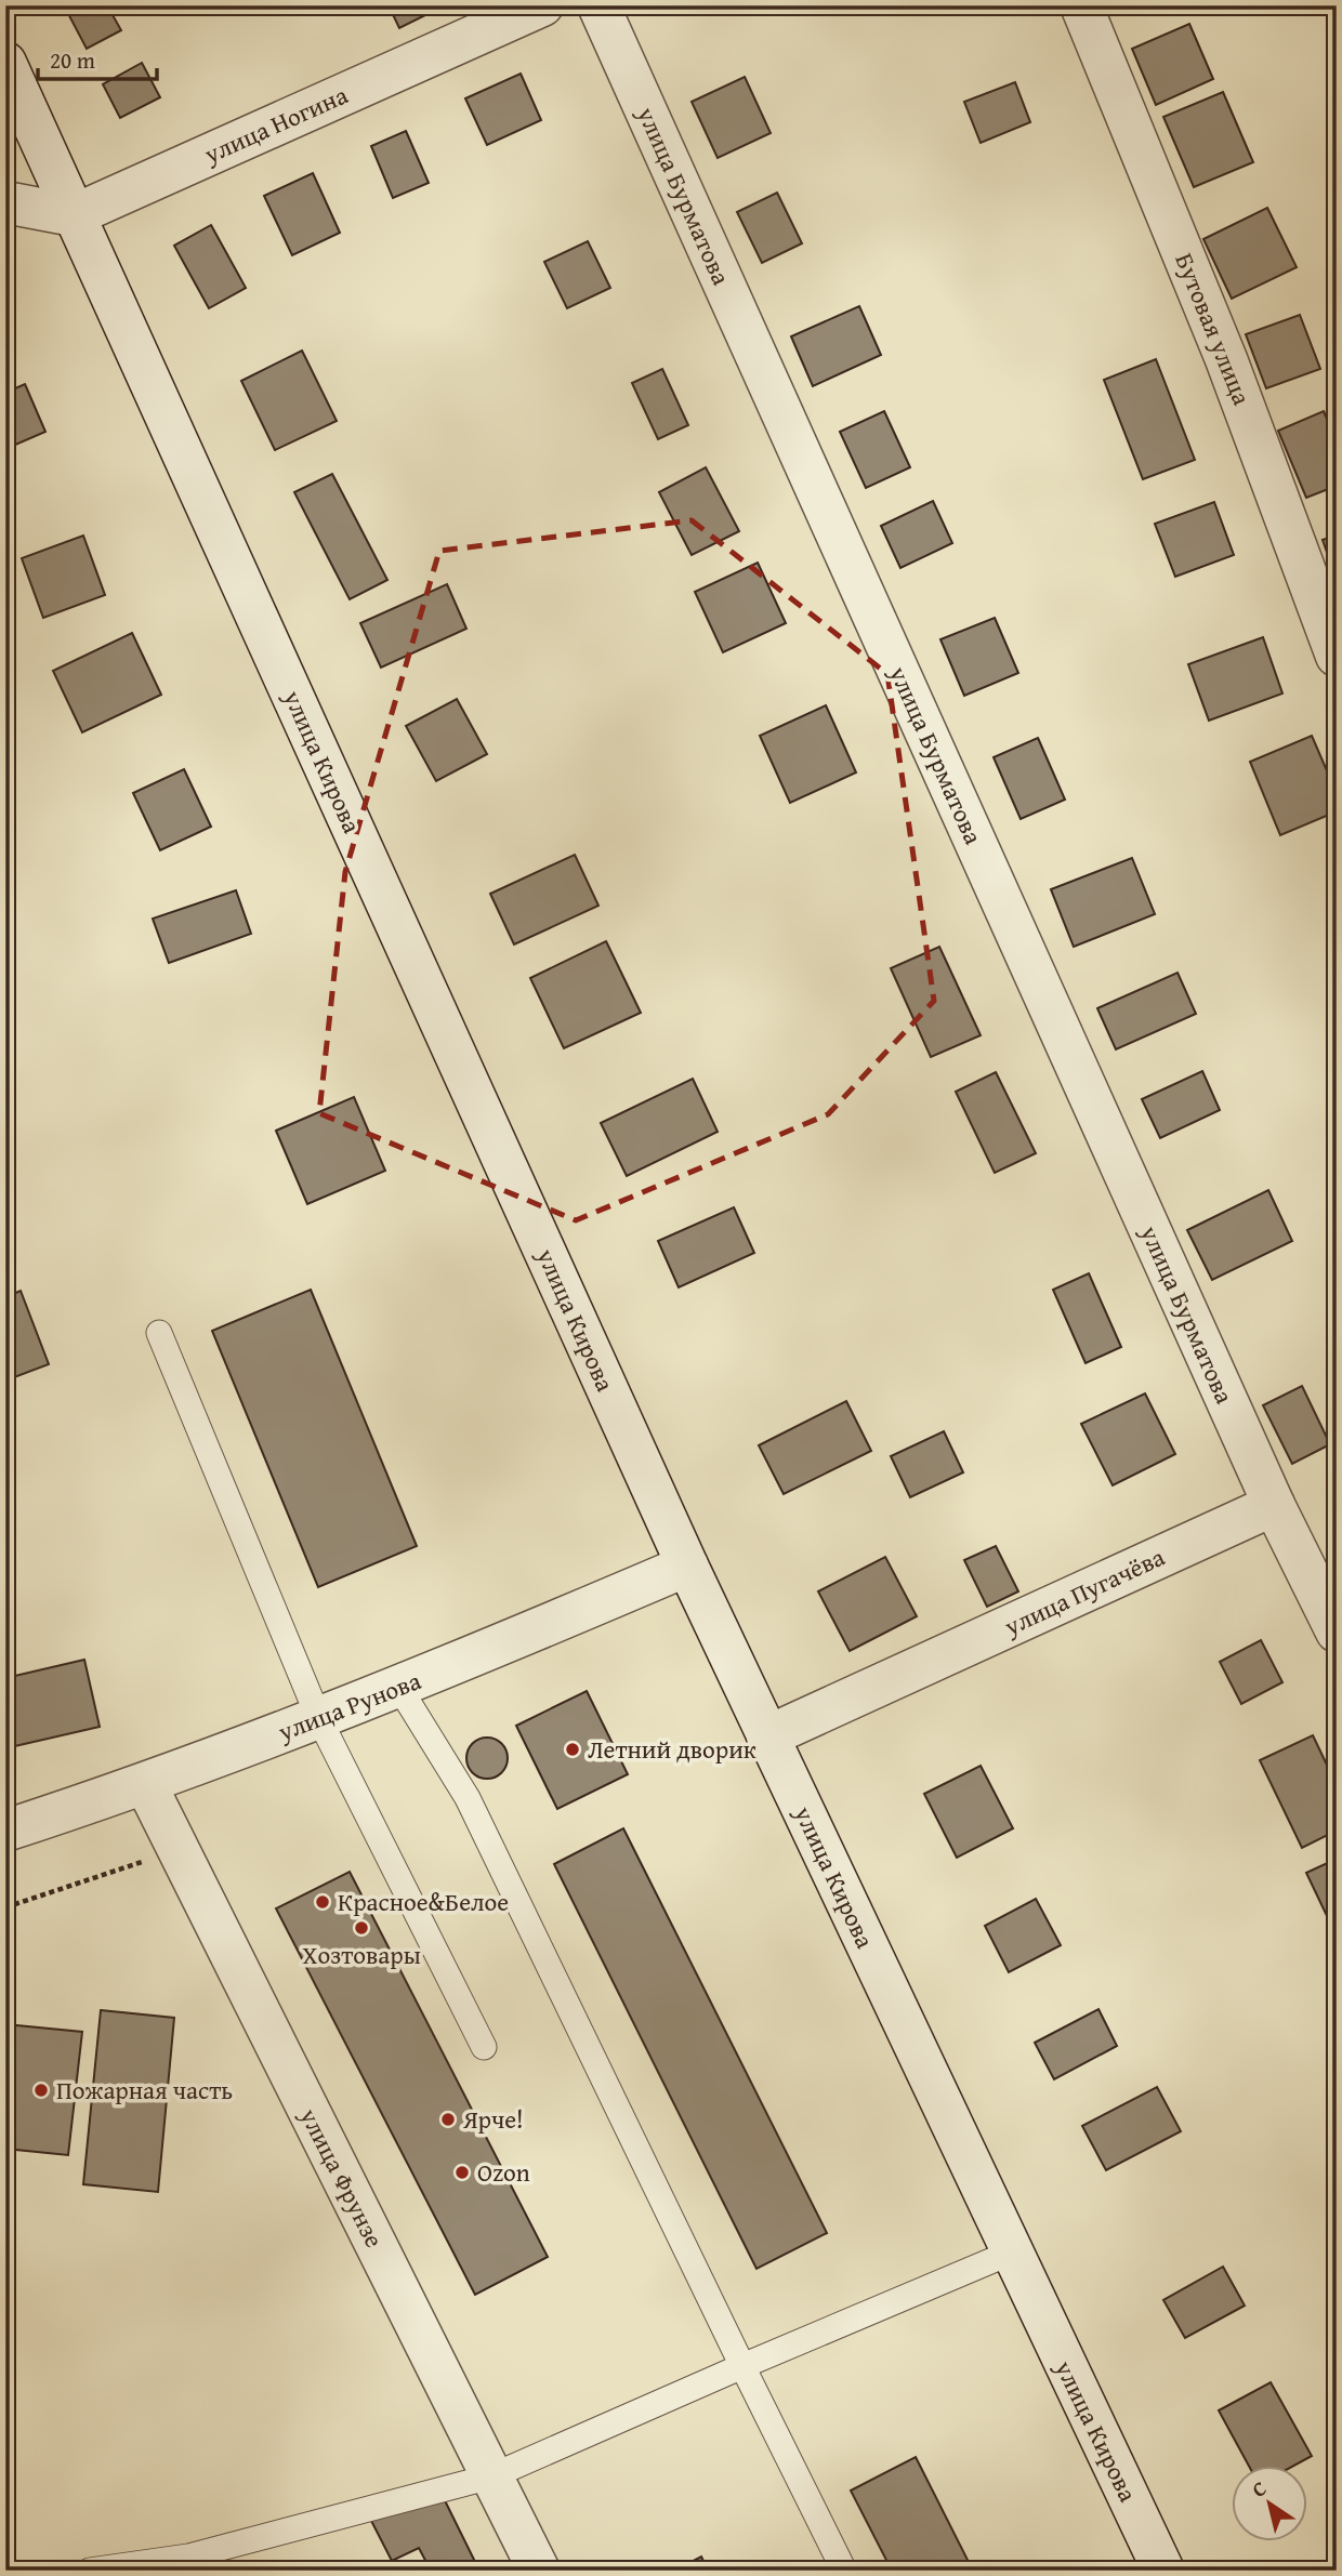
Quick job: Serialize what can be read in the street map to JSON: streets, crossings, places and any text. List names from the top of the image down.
{
  "streets": {
    "street": [
      "улица Ногина",
      "улица Бурматова",
      "Бутовая улица",
      "улица Кирова",
      "улица Пугачёва",
      "улица Рунова",
      "улица Фрунзе"
    ]
  },
  "crossings": [
    ["улица Ногина", "улица Кирова"],
    ["улица Бурматова", "улица Пугачёва"],
    ["улица Кирова", "улица Пугачёва"],
    ["улица Кирова", "улица Рунова"],
    ["улица Рунова", "улица Фрунзе"]
  ],
  "places": [
    "Летний дворик",
    "Красное&Белое",
    "Хозтовары",
    "Пожарная часть",
    "Ярче!",
    "Ozon"
  ],
  "scale_bar": "20 m",
  "north": "top left"
}
